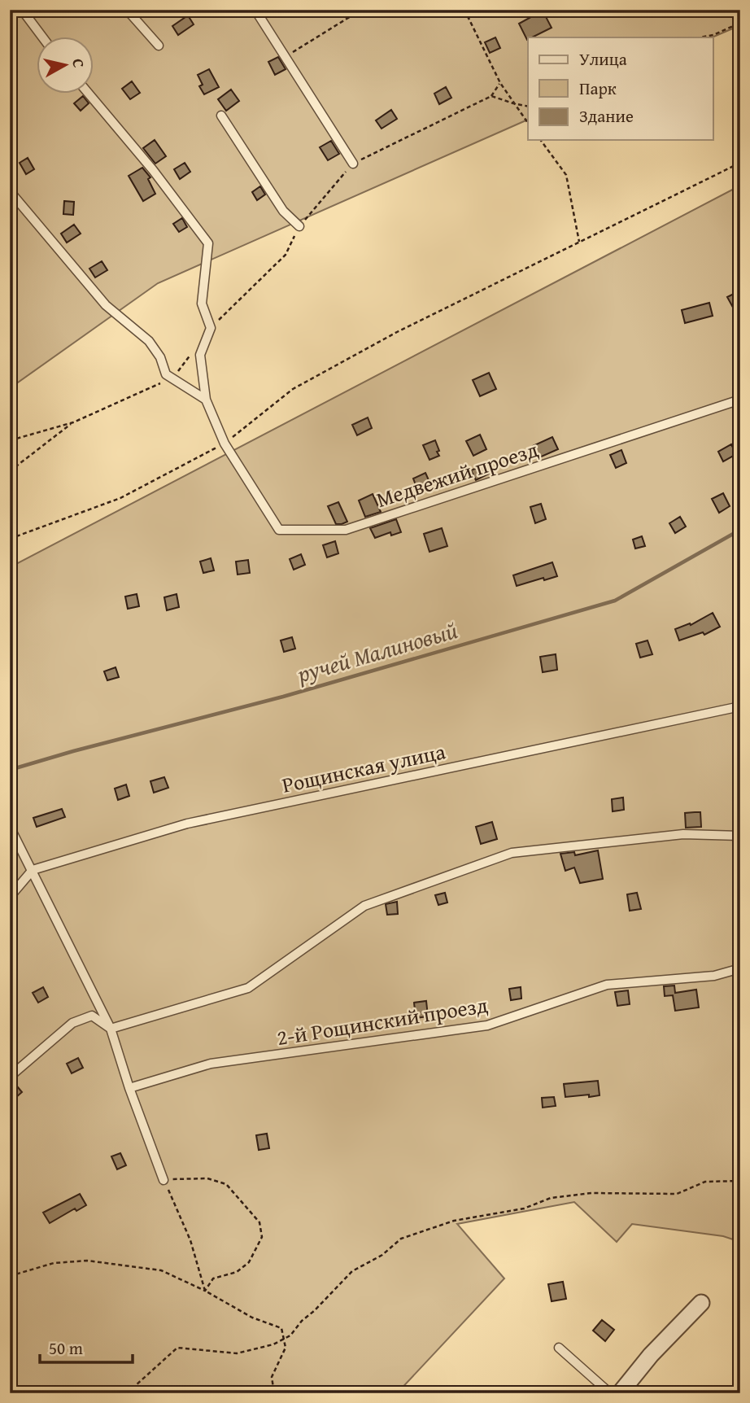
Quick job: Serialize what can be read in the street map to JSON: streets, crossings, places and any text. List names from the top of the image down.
{
  "streets": {
    "lane": ["Медвежий проезд", "Рощинская улица", "2-й Рощинский проезд"]
  },
  "water": ["ручей Малиновый"],
  "legend": ["Улица", "Парк", "Здание"],
  "scale_bar": "50 m",
  "north": "right"
}
